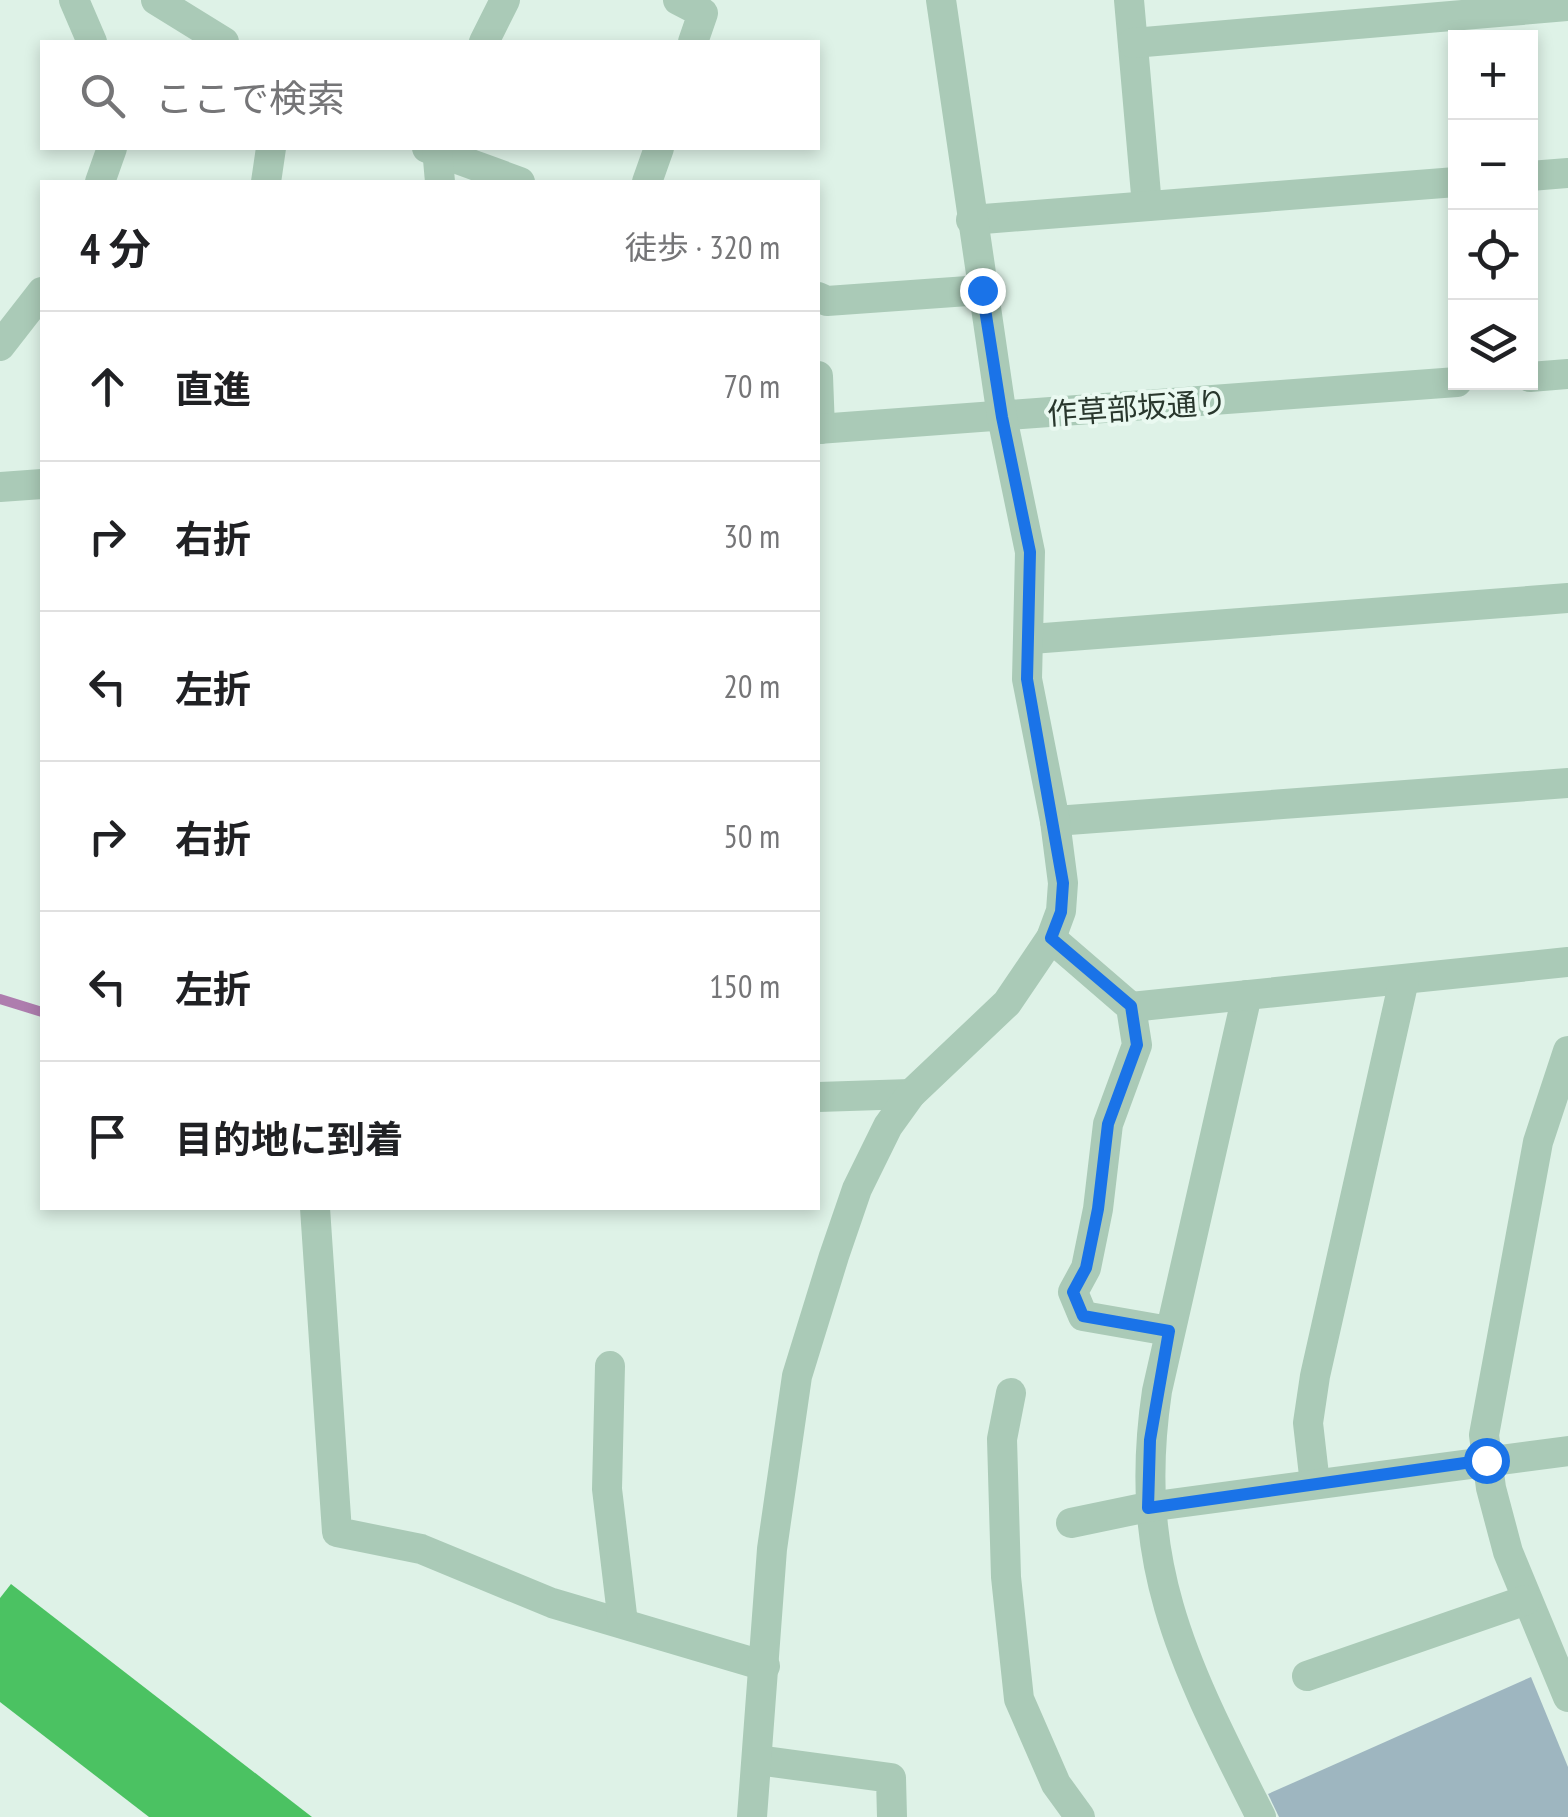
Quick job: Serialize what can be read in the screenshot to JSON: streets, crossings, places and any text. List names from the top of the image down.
{
  "streets": {
    "street": ["作草部坂通り"]
  },
  "page": {
    "map_buttons": ["+", "−"],
    "search": "ここで検索",
    "heading": ["4 分", "徒歩 · 320 m"],
    "list": [
      ["直進", "70 m"],
      ["右折", "30 m"],
      ["左折", "20 m"],
      ["右折", "50 m"],
      ["左折", "150 m"],
      "目的地に到着"
    ]
  }
}
